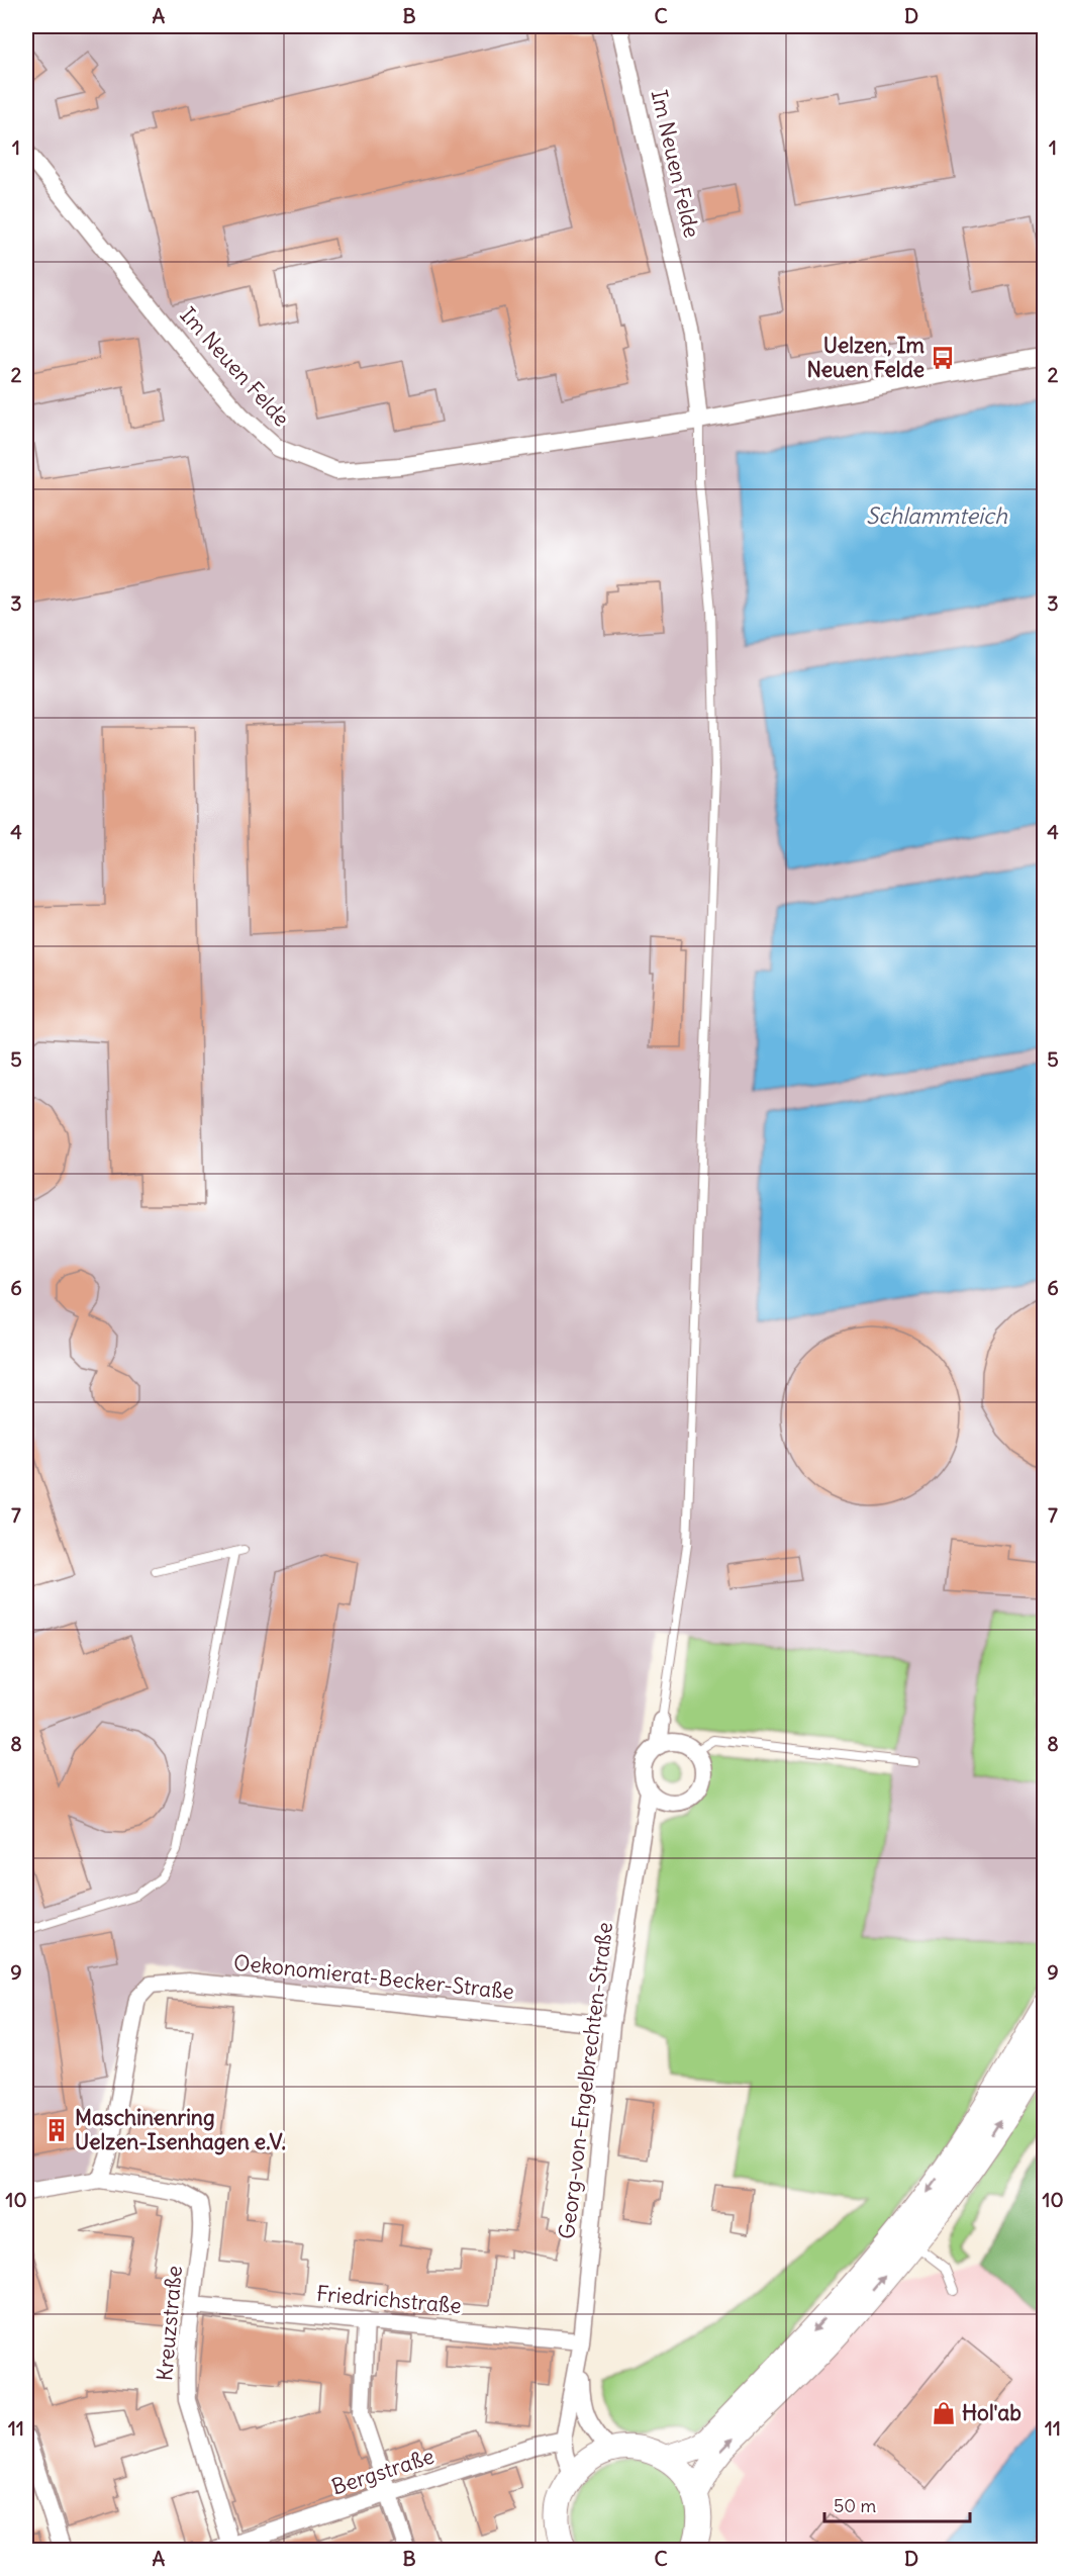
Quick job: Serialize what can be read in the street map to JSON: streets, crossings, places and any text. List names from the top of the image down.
{
  "streets": {
    "street": [
      "Im Neuen Felde",
      "Oekonomierat-Becker-Straße",
      "Georg-von-Engelbrechten-Straße",
      "Friedrichstraße",
      "Kreuzstraße",
      "Bergstraße"
    ]
  },
  "crossings": [
    ["Oekonomierat-Becker-Straße", "Georg-von-Engelbrechten-Straße"],
    ["Oekonomierat-Becker-Straße", "Kreuzstraße"],
    ["Georg-von-Engelbrechten-Straße", "Friedrichstraße"],
    ["Georg-von-Engelbrechten-Straße", "Bergstraße"],
    ["Friedrichstraße", "Kreuzstraße"],
    ["Kreuzstraße", "Bergstraße"]
  ],
  "water": ["Schlammteich"],
  "places": {
    "bus stop": ["Uelzen, Im Neuen Felde"],
    "building": ["Maschinenring Uelzen-Isenhagen e.V."],
    "shop": ["Hol'ab"]
  },
  "scale_bar": "50 m",
  "grid": {
    "columns": [
      "A",
      "B",
      "C",
      "D"
    ],
    "rows": [
      "1",
      "2",
      "3",
      "4",
      "5",
      "6",
      "7",
      "8",
      "9",
      "10",
      "11"
    ]
  }
}
